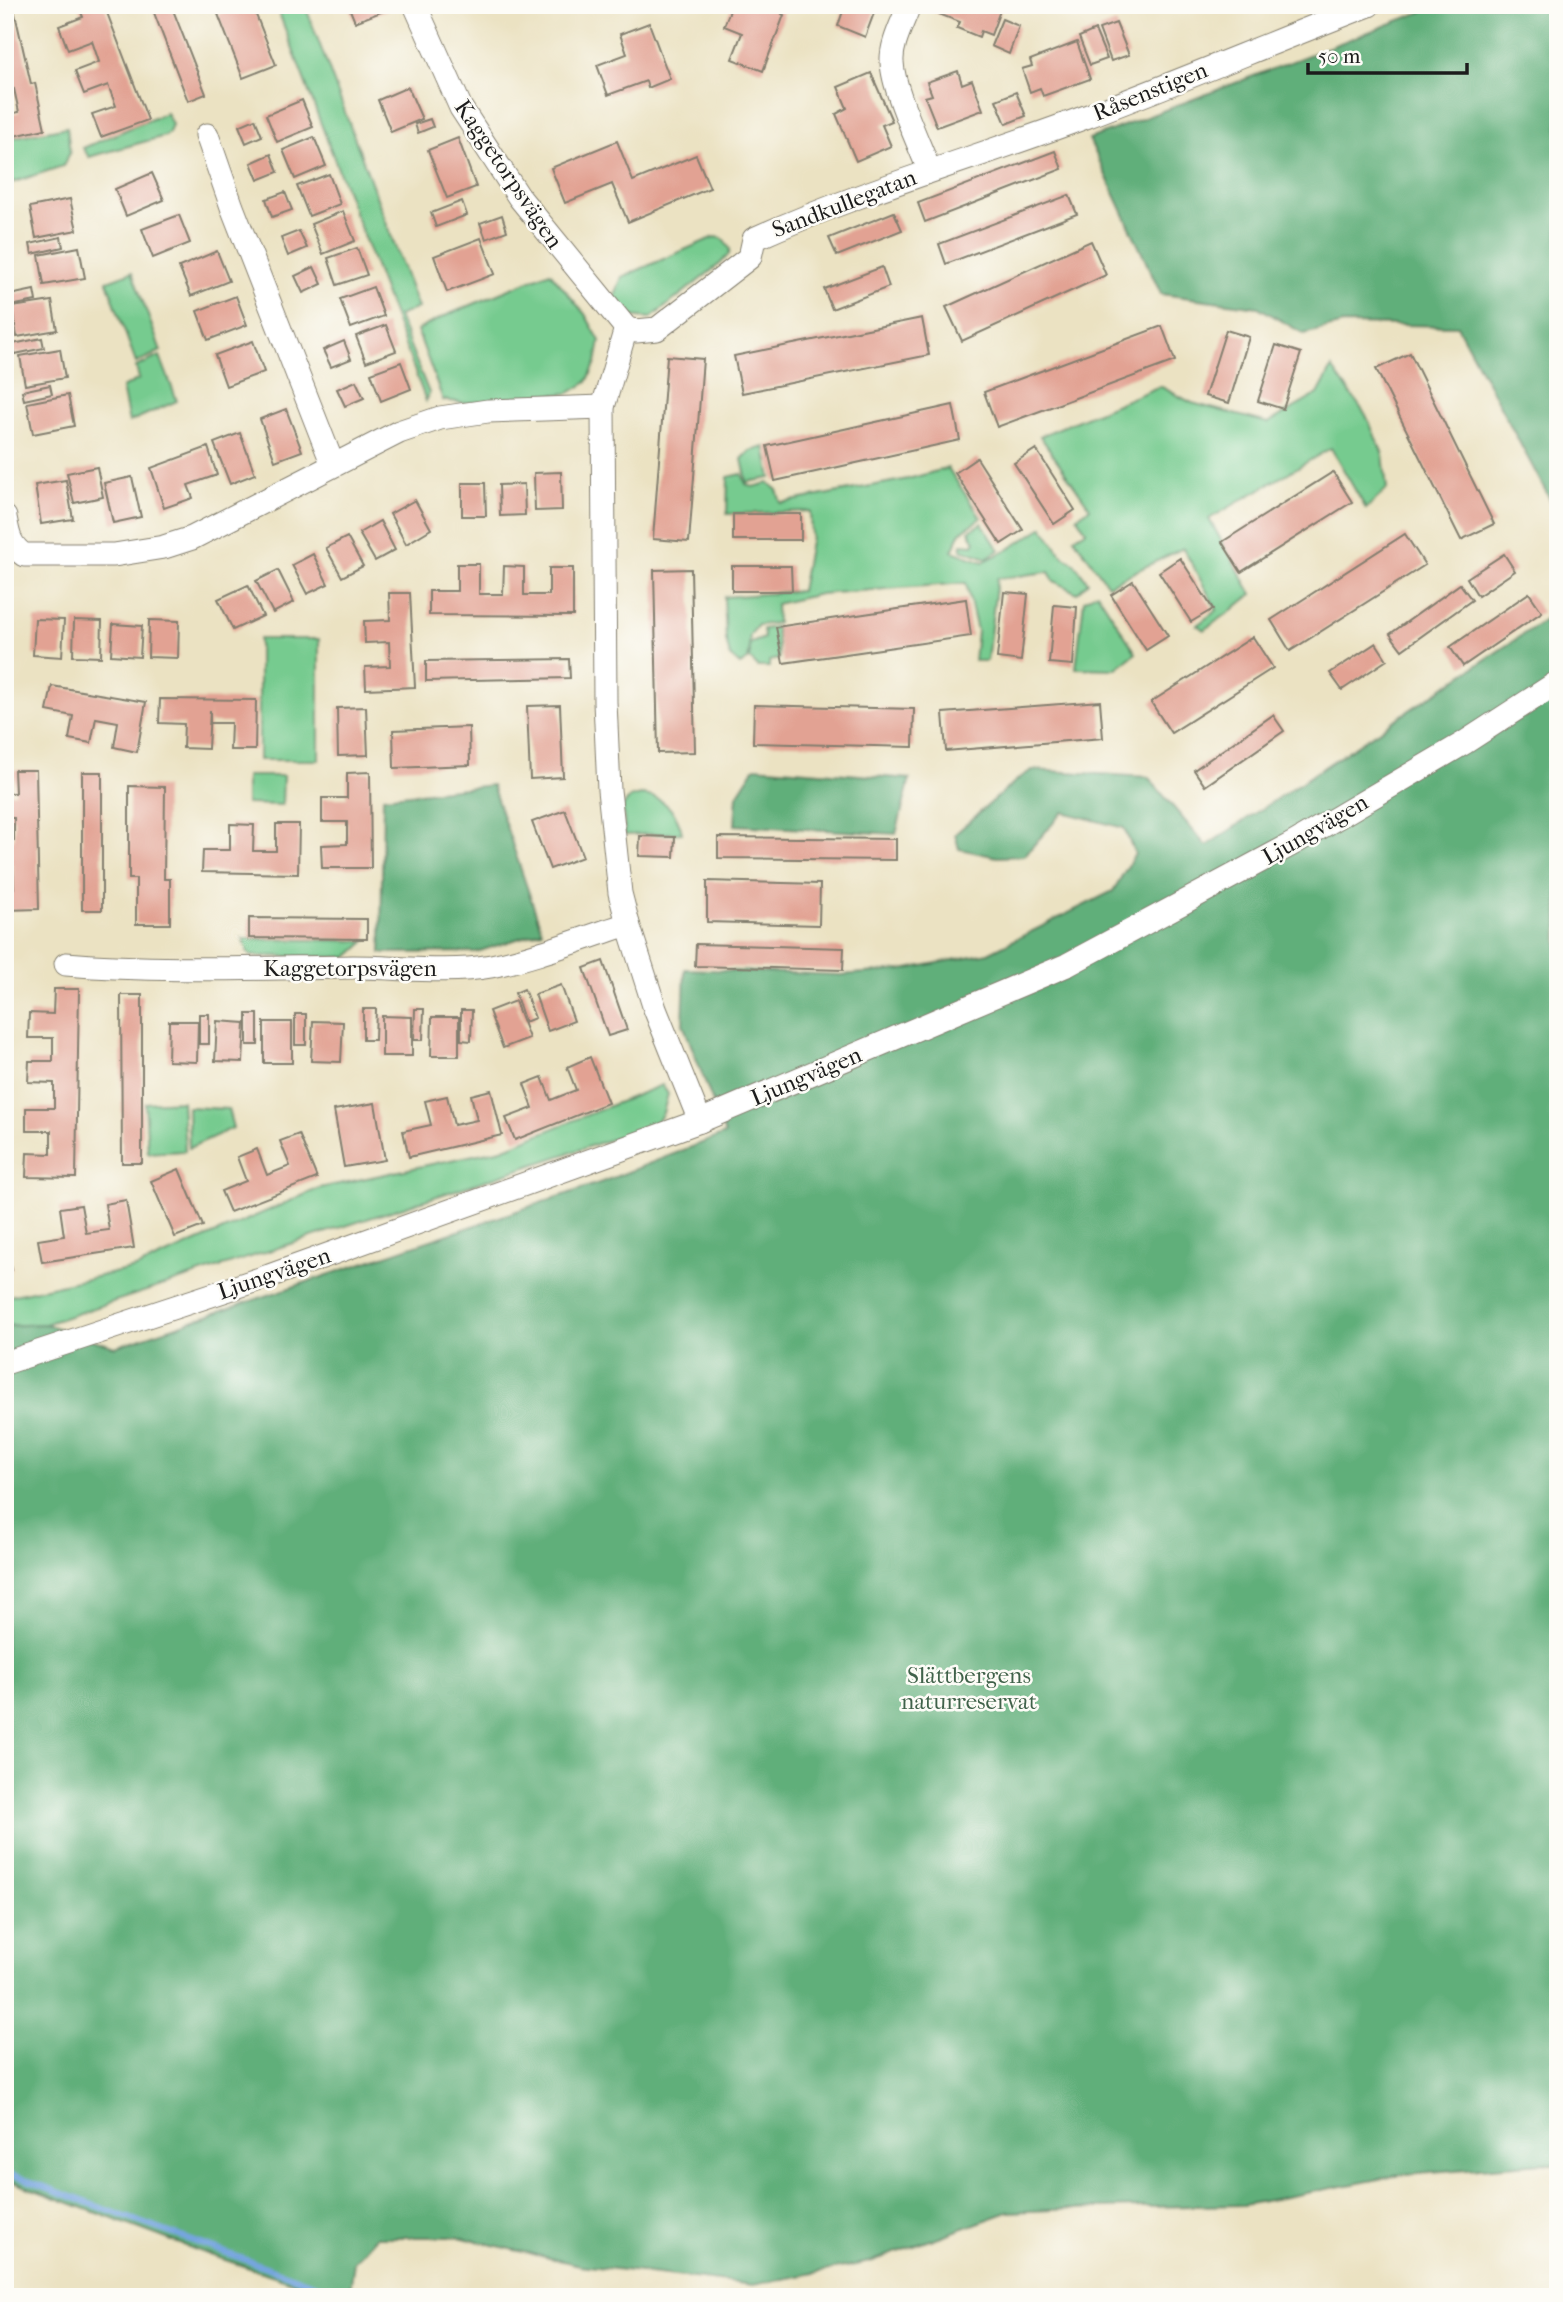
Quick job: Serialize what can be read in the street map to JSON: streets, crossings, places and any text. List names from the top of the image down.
{
  "streets": {
    "street": [
      "Råsenstigen",
      "Kaggetorpsvägen",
      "Sandkullegatan",
      "Ljungvägen"
    ]
  },
  "crossings": [
    ["Råsenstigen", "Sandkullegatan"],
    ["Kaggetorpsvägen", "Sandkullegatan"]
  ],
  "parks": ["Slättbergens naturreservat"],
  "scale_bar": "50 m"
}
